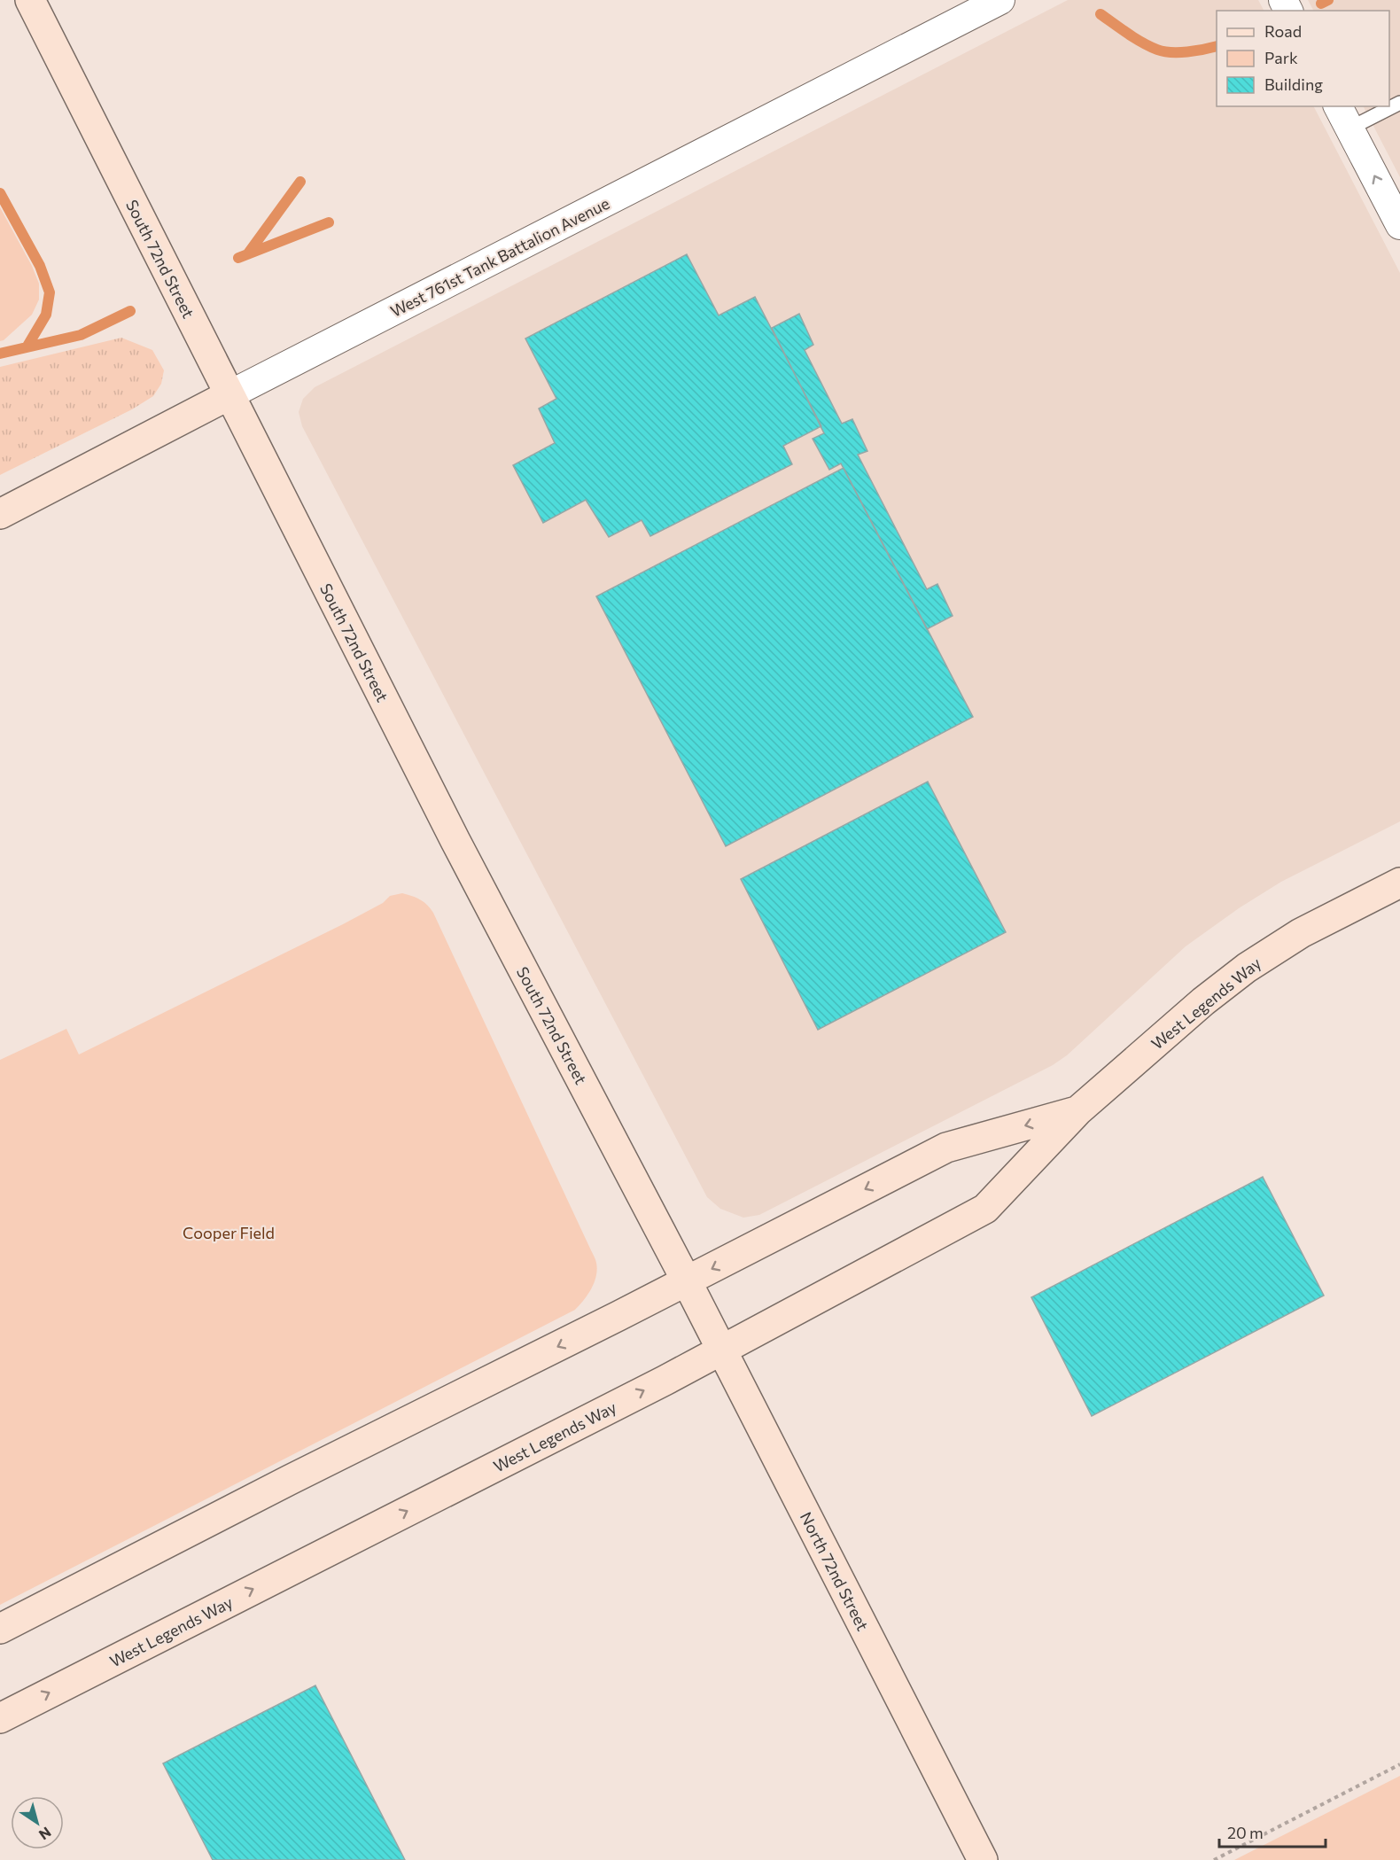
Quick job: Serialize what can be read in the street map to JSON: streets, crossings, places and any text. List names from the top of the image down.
{
  "streets": {
    "street": [
      "West 761st Tank Battalion Avenue",
      "South 72nd Street",
      "West Legends Way",
      "North 72nd Street"
    ]
  },
  "crossings": [
    ["West 761st Tank Battalion Avenue", "South 72nd Street"],
    ["South 72nd Street", "West Legends Way"],
    ["South 72nd Street", "North 72nd Street"],
    ["West Legends Way", "North 72nd Street"]
  ],
  "parks": ["Cooper Field"],
  "legend": ["Road", "Park", "Building"],
  "scale_bar": "20 m",
  "north": "bottom right"
}
